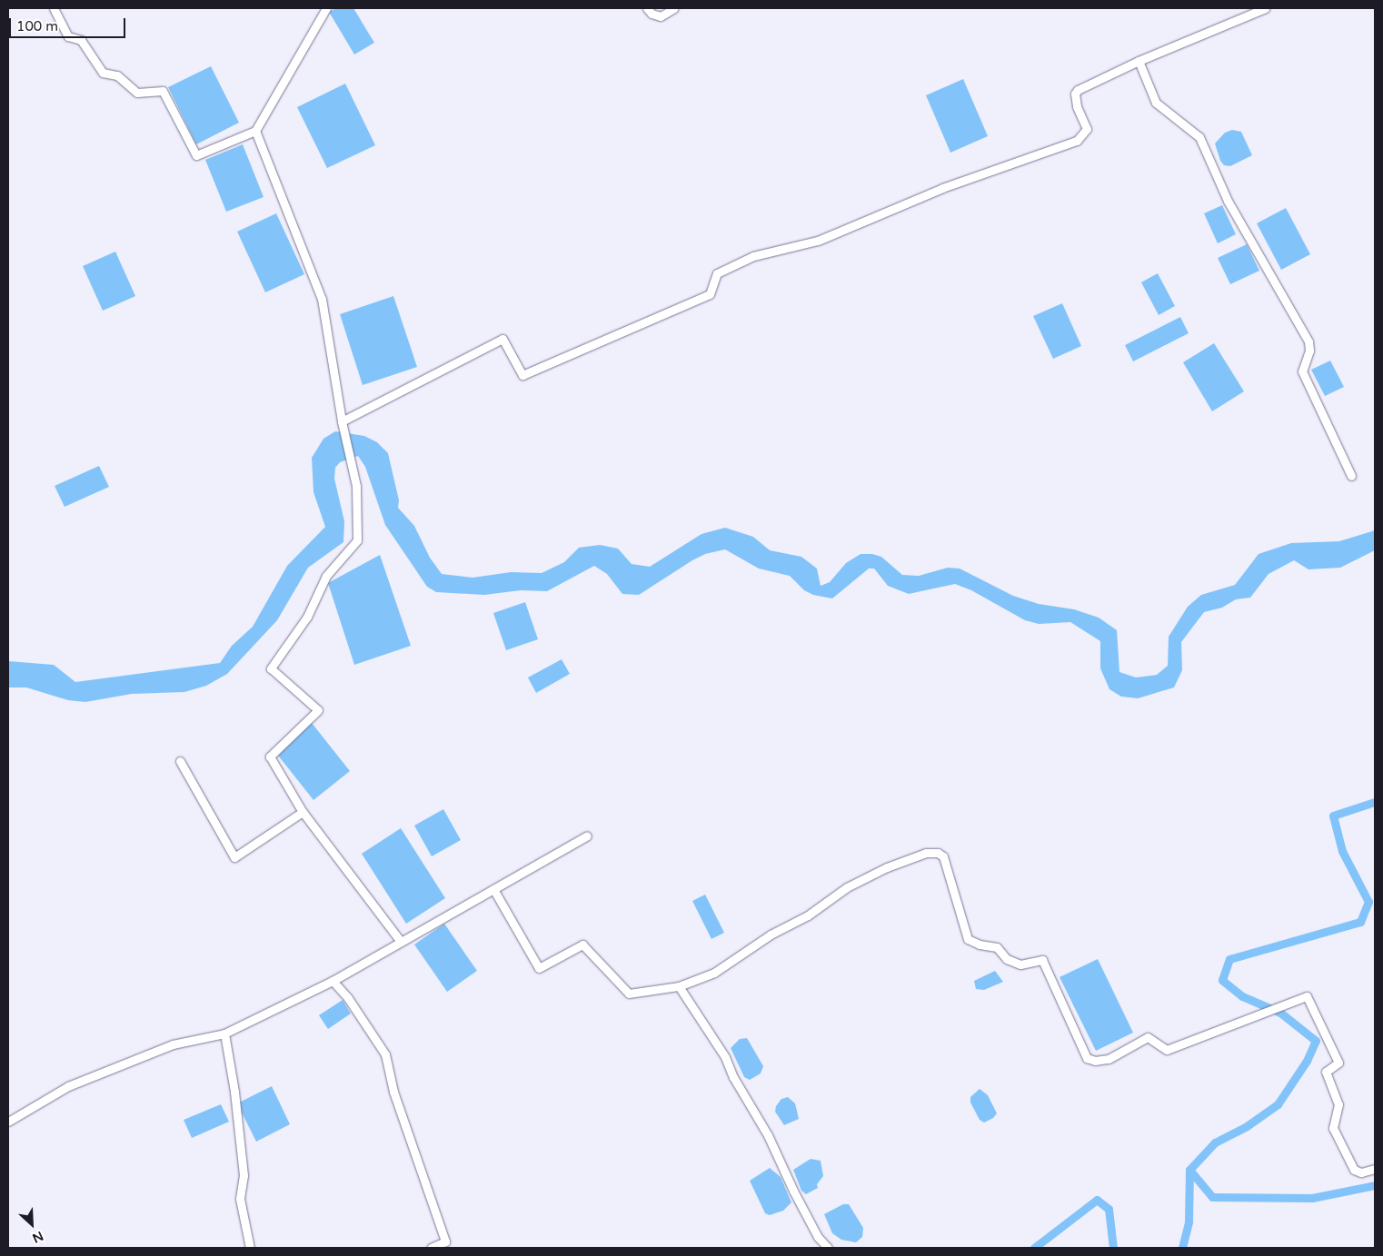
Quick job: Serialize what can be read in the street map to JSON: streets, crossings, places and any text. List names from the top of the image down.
{
  "scale_bar": "100 m",
  "north": "bottom right"
}
